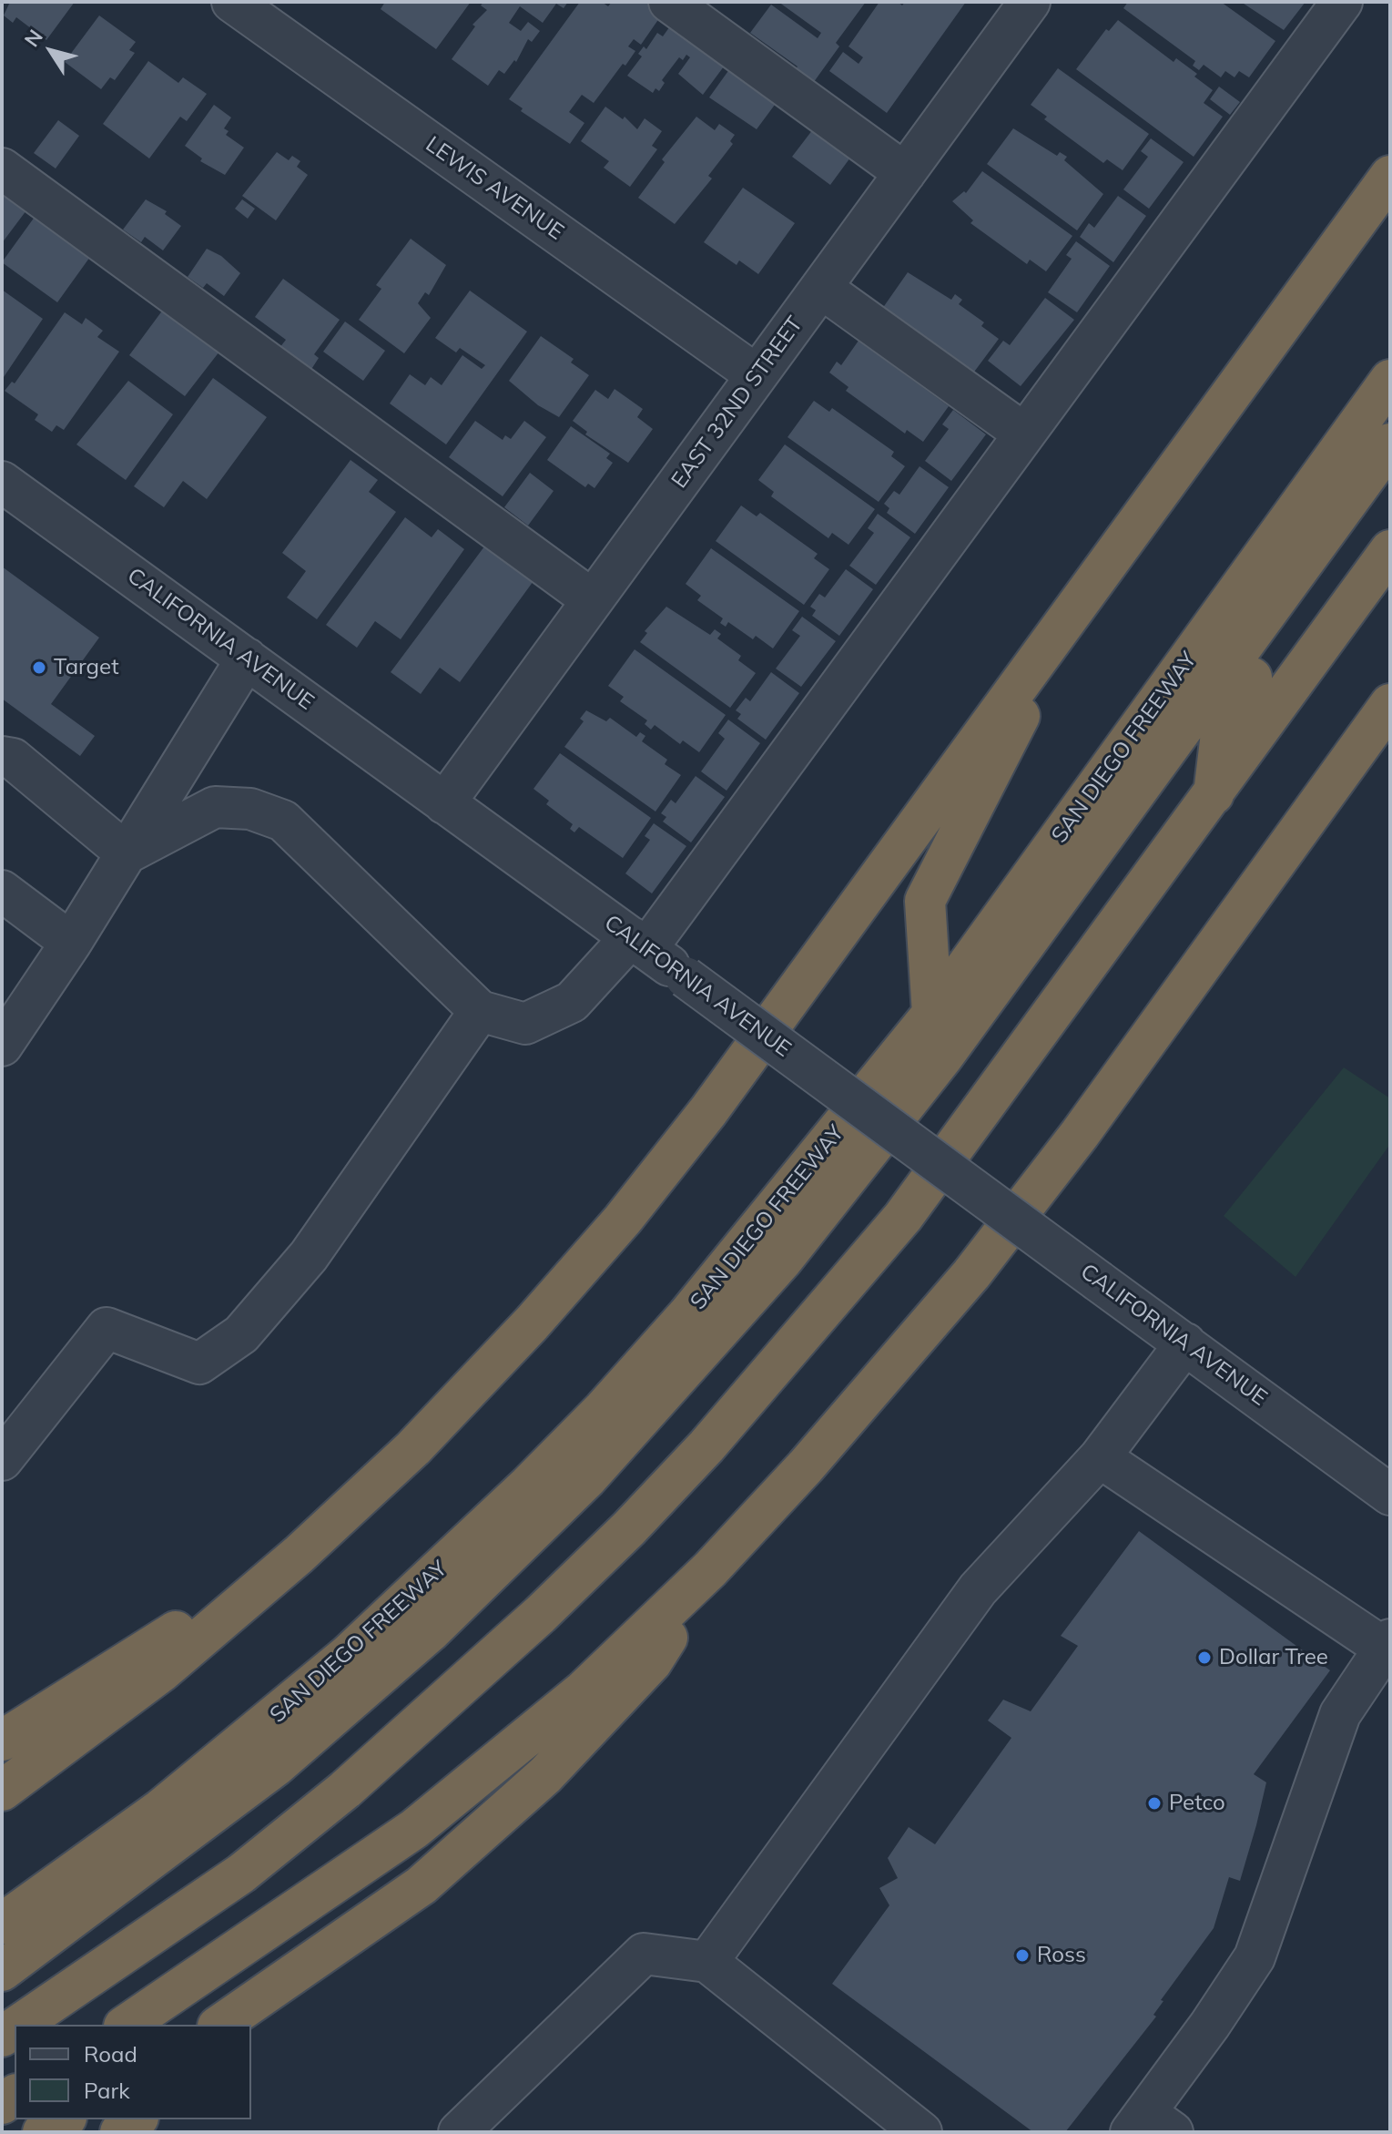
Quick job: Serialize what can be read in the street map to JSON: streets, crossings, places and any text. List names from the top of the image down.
{
  "streets": {
    "highway": ["SAN DIEGO FREEWAY"],
    "street": ["LEWIS AVENUE", "EAST 32ND STREET", "CALIFORNIA AVENUE"]
  },
  "crossings": [
    ["LEWIS AVENUE", "EAST 32ND STREET"],
    ["EAST 32ND STREET", "CALIFORNIA AVENUE"]
  ],
  "places": [
    "Target",
    "Dollar Tree",
    "Petco",
    "Ross"
  ],
  "legend": ["Road", "Park"],
  "north": "top left"
}
